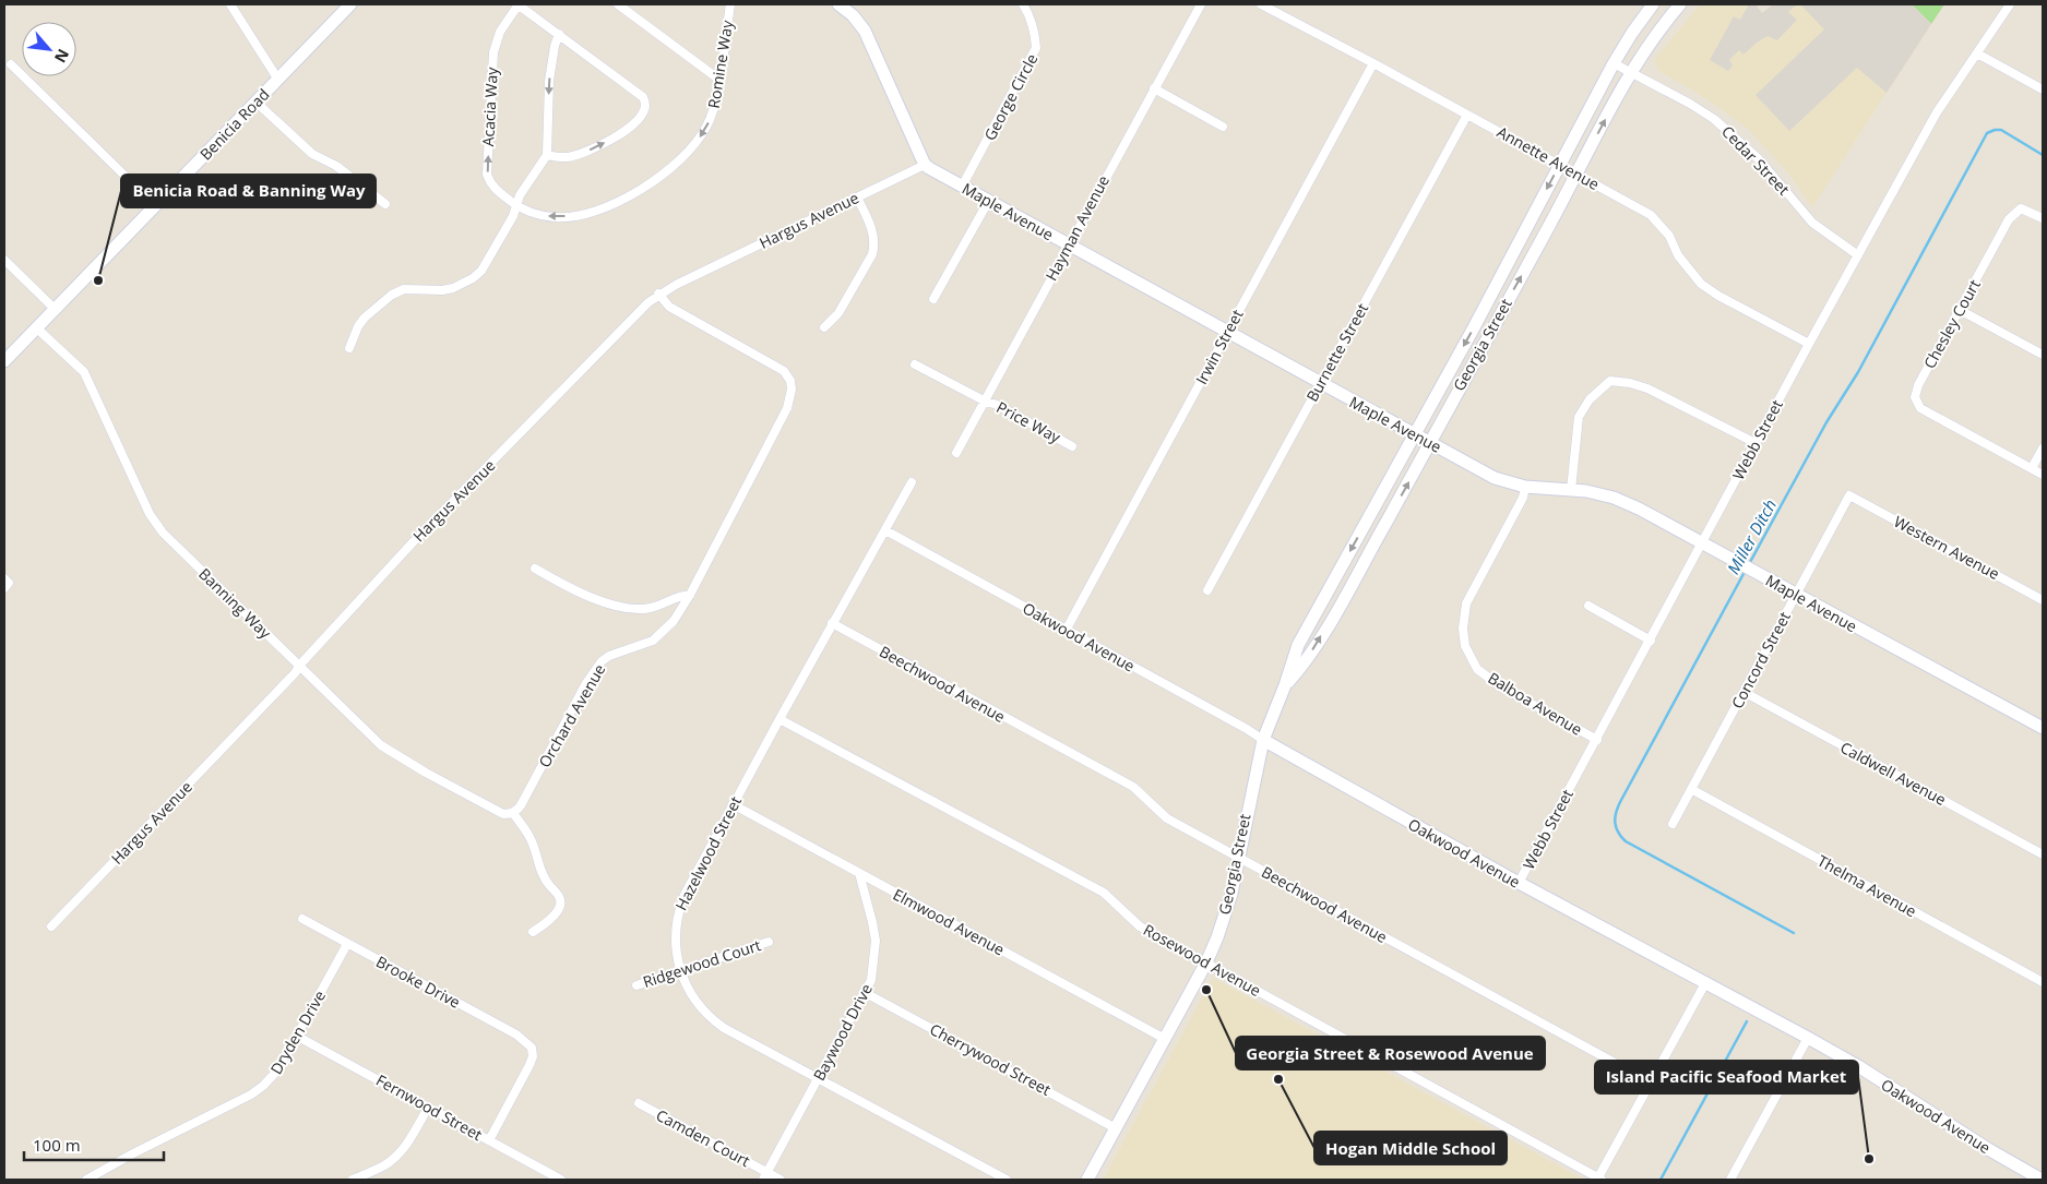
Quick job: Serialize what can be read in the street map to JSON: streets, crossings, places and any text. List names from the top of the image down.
{
  "streets": {
    "main road": [
      "Benicia Road",
      "Maple Avenue",
      "Georgia Street",
      "Oakwood Avenue"
    ],
    "street": [
      "Romine Way",
      "George Circle",
      "Acacia Way",
      "Annette Avenue",
      "Cedar Street",
      "Hargus Avenue",
      "Hayman Avenue",
      "Chesley Court",
      "Irwin Street",
      "Burnette Street",
      "Price Way",
      "Webb Street",
      "Western Avenue",
      "Banning Way",
      "Concord Street",
      "Beechwood Avenue",
      "Balboa Avenue",
      "Orchard Avenue",
      "Caldwell Avenue",
      "Hazelwood Street",
      "Thelma Avenue",
      "Elmwood Avenue",
      "Rosewood Avenue",
      "Ridgewood Court",
      "Brooke Drive",
      "Dryden Drive",
      "Baywood Drive",
      "Cherrywood Street",
      "Fernwood Street",
      "Camden Court"
    ]
  },
  "crossings": [
    ["Romine Way", "Acacia Way"],
    ["George Circle", "Maple Avenue"],
    ["Benicia Road", "Banning Way"],
    ["Annette Avenue", "Georgia Street"],
    ["Annette Avenue", "Irwin Street"],
    ["Annette Avenue", "Burnette Street"],
    ["Annette Avenue", "Webb Street"],
    ["Cedar Street", "Georgia Street"],
    ["Cedar Street", "Webb Street"],
    ["Maple Avenue", "Hargus Avenue"],
    ["Maple Avenue", "Hayman Avenue"],
    ["Maple Avenue", "Georgia Street"],
    ["Maple Avenue", "Irwin Street"],
    ["Maple Avenue", "Burnette Street"],
    ["Maple Avenue", "Webb Street"],
    ["Maple Avenue", "Concord Street"],
    ["Maple Avenue", "Balboa Avenue"],
    ["Hargus Avenue", "Banning Way"],
    ["Hargus Avenue", "Orchard Avenue"],
    ["Hayman Avenue", "Price Way"],
    ["Georgia Street", "Oakwood Avenue"],
    ["Georgia Street", "Beechwood Avenue"],
    ["Georgia Street", "Elmwood Avenue"],
    ["Georgia Street", "Rosewood Avenue"],
    ["Georgia Street", "Cherrywood Street"],
    ["Irwin Street", "Oakwood Avenue"],
    ["Webb Street", "Oakwood Avenue"],
    ["Webb Street", "Balboa Avenue"],
    ["Western Avenue", "Concord Street"],
    ["Banning Way", "Orchard Avenue"],
    ["Oakwood Avenue", "Hazelwood Street"],
    ["Concord Street", "Caldwell Avenue"],
    ["Concord Street", "Thelma Avenue"],
    ["Beechwood Avenue", "Hazelwood Street"],
    ["Hazelwood Street", "Elmwood Avenue"],
    ["Hazelwood Street", "Rosewood Avenue"],
    ["Hazelwood Street", "Ridgewood Court"],
    ["Hazelwood Street", "Baywood Drive"],
    ["Elmwood Avenue", "Baywood Drive"],
    ["Brooke Drive", "Dryden Drive"],
    ["Brooke Drive", "Fernwood Street"],
    ["Dryden Drive", "Fernwood Street"],
    ["Baywood Drive", "Cherrywood Street"],
    ["Baywood Drive", "Camden Court"]
  ],
  "one_way": ["Romine Way"],
  "water": ["Miller Ditch"],
  "places": [
    "Benicia Road & Banning Way",
    "Georgia Street & Rosewood Avenue",
    "Hogan Middle School",
    "Island Pacific Seafood Market"
  ],
  "scale_bar": "100 m",
  "north": "bottom right"
}
